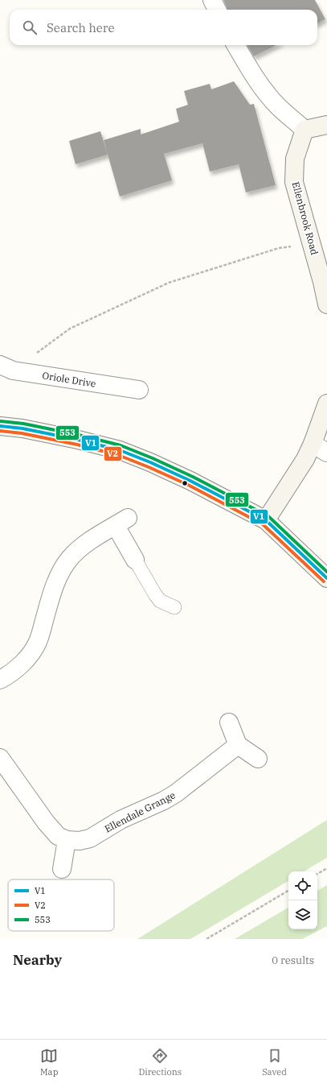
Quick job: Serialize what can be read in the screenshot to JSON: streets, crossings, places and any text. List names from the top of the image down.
{
  "streets": {
    "main road": ["Ellenbrook Road"],
    "street": ["Oriole Drive", "Ellendale Grange"]
  },
  "lines": ["transit line 553", "transit line V1", "transit line V2"],
  "legend": ["V1", "V2", "553"],
  "page": {
    "search": "Search here",
    "heading": ["Nearby", "0 results"],
    "nav": ["Map", "Directions", "Saved"]
  }
}
